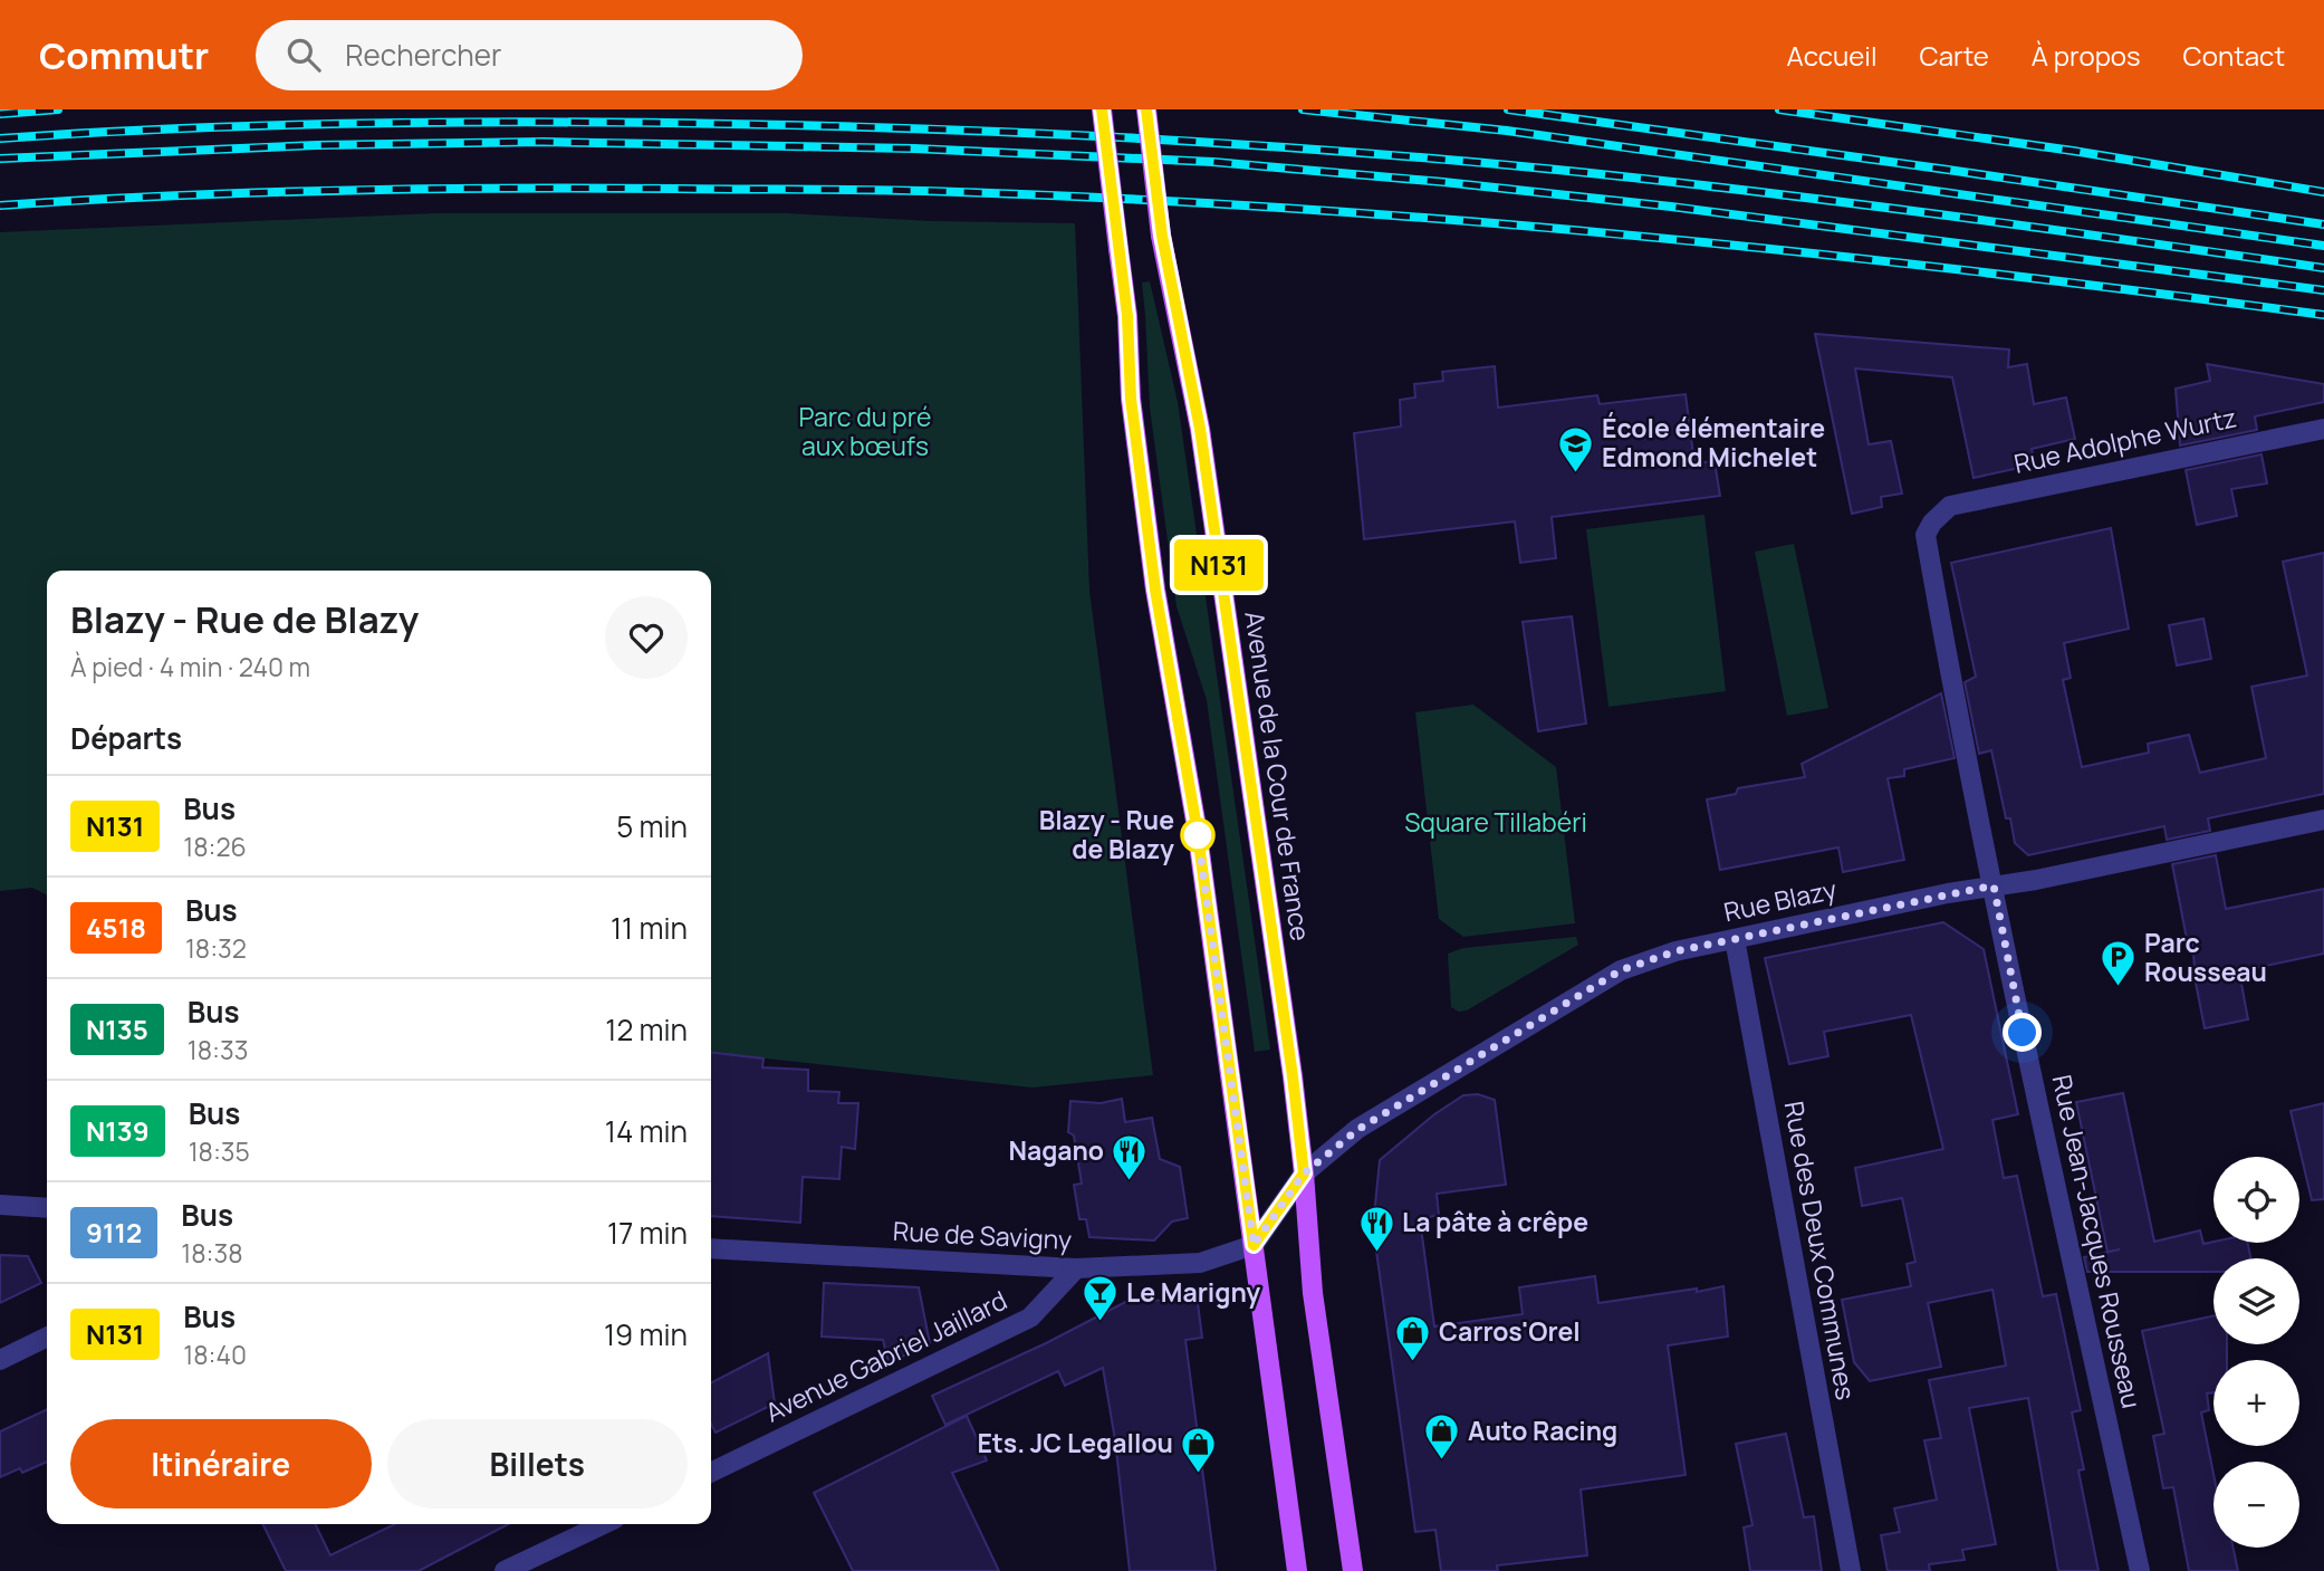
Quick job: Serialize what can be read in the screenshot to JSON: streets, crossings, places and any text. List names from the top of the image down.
{
  "streets": {
    "main road": ["Avenue de la Cour de France"],
    "street": [
      "Rue Adolphe Wurtz",
      "Rue Blazy",
      "Rue de Savigny",
      "Rue Jean-Jacques Rousseau",
      "Rue des Deux Communes",
      "Avenue Gabriel Jaillard"
    ]
  },
  "crossings": [
    ["Rue Adolphe Wurtz", "Rue Jean-Jacques Rousseau"],
    ["Avenue de la Cour de France", "Rue Blazy"],
    ["Rue Blazy", "Rue Jean-Jacques Rousseau"],
    ["Rue Blazy", "Rue des Deux Communes"],
    ["Rue de Savigny", "Avenue Gabriel Jaillard"]
  ],
  "parks": ["Parc du pré aux bœufs", "Square Tillabéri"],
  "places": {
    "school or university": ["École élémentaire Edmond Michelet"],
    "other": ["Blazy - Rue de Blazy"],
    "parking": ["Parc Rousseau"],
    "restaurant": ["Nagano", "La pâte à crêpe"],
    "bar": ["Le Marigny"],
    "shop": ["Carros'Orel", "Auto Racing", "Ets. JC Legallou"]
  },
  "lines": ["bus line N131"],
  "page": {
    "header": "Commutr",
    "search": "Rechercher",
    "nav": [
      "Accueil",
      "Carte",
      "À propos",
      "Contact"
    ],
    "on_map": "N131",
    "heading": [
      ["Blazy - Rue de Blazy", "À pied · 4 min · 240 m"],
      "Départs"
    ],
    "list": [
      {
        "mark": "N131",
        "name": "Bus",
        "note": "18:26",
        "value": "5 min"
      },
      {
        "mark": "4518",
        "name": "Bus",
        "note": "18:32",
        "value": "11 min"
      },
      {
        "mark": "N135",
        "name": "Bus",
        "note": "18:33",
        "value": "12 min"
      },
      {
        "mark": "N139",
        "name": "Bus",
        "note": "18:35",
        "value": "14 min"
      },
      {
        "mark": "9112",
        "name": "Bus",
        "note": "18:38",
        "value": "17 min"
      },
      {
        "mark": "N131",
        "name": "Bus",
        "note": "18:40",
        "value": "19 min"
      }
    ],
    "map_buttons": ["+", "−"],
    "buttons": ["Itinéraire", "Billets"]
  }
}
